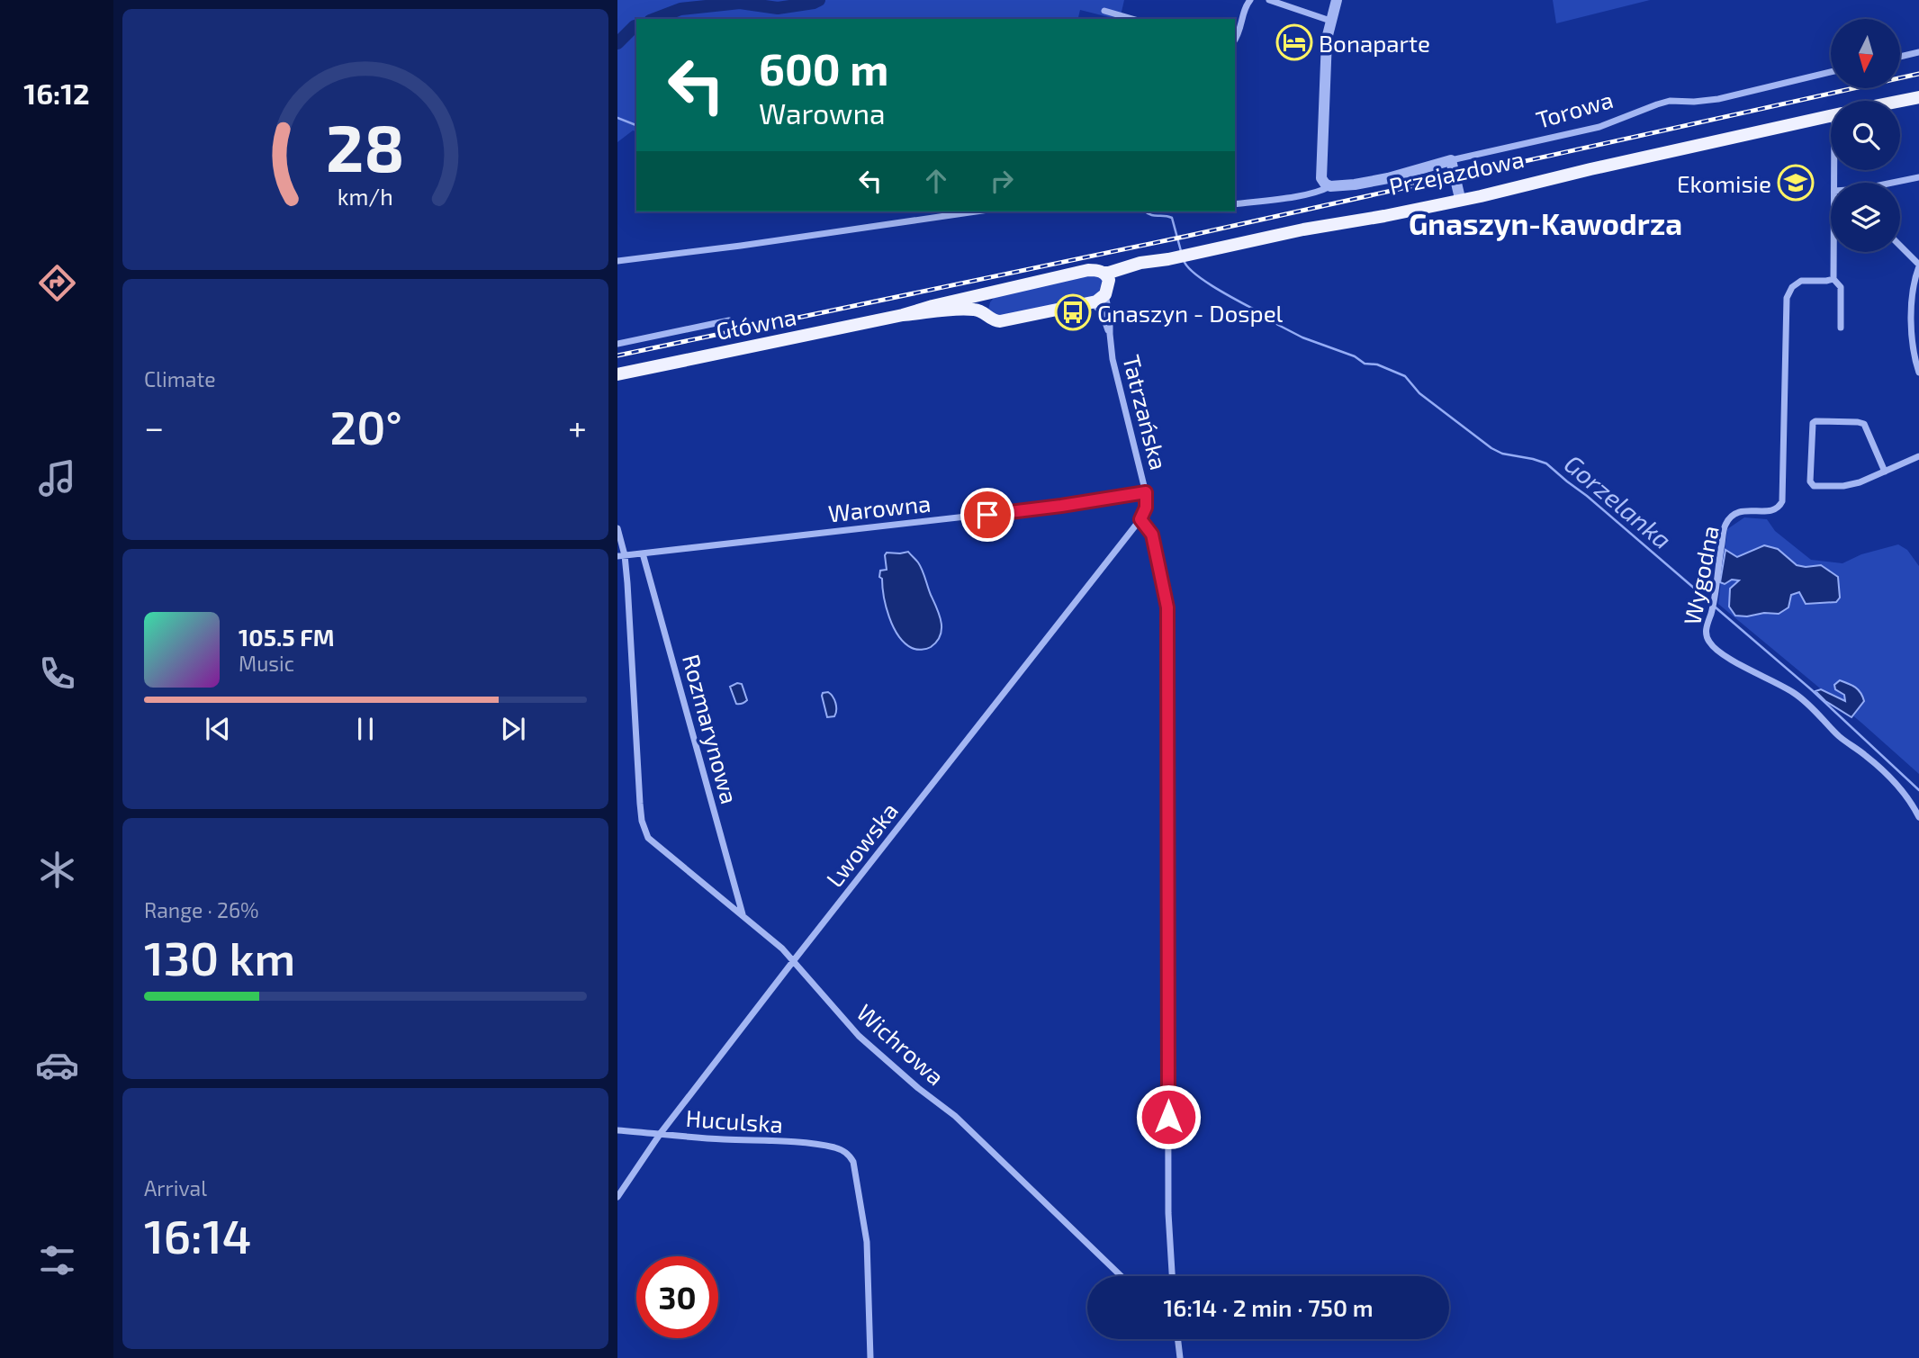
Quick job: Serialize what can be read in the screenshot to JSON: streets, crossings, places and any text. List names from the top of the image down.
{
  "streets": {
    "main road": ["Przejazdowa", "Główna"],
    "street": [
      "Torowa",
      "Tatrzańska",
      "Warowna",
      "Wygodna",
      "Rozmarynowa",
      "Lwowska",
      "Wichrowa",
      "Huculska"
    ]
  },
  "crossings": [
    ["Przejazdowa", "Główna"],
    ["Przejazdowa", "Tatrzańska"],
    ["Główna", "Tatrzańska"],
    ["Tatrzańska", "Warowna"],
    ["Tatrzańska", "Lwowska"],
    ["Warowna", "Rozmarynowa"],
    ["Warowna", "Wichrowa"],
    ["Rozmarynowa", "Wichrowa"],
    ["Lwowska", "Wichrowa"],
    ["Lwowska", "Huculska"]
  ],
  "districts": ["Gnaszyn-Kawodrza"],
  "water": ["Gorzelanka"],
  "places": {
    "hotel": ["Bonaparte"],
    "school or university": ["Ekomisie"],
    "bus stop": ["Gnaszyn - Dospel"]
  },
  "north": "bottom",
  "page": {
    "tabs": "16:12",
    "turn": ["600 m", "Warowna"],
    "tile": [
      "Climate",
      ["Range · 26%", "130 km"],
      ["Arrival", "16:14"]
    ],
    "heat": ["−", "20°", "+"],
    "song": ["105.5 FM", "Music"],
    "limit": "30",
    "trip": "16:14 · 2 min · 750 m",
    "gauge": ["28", "km/h"]
  }
}
